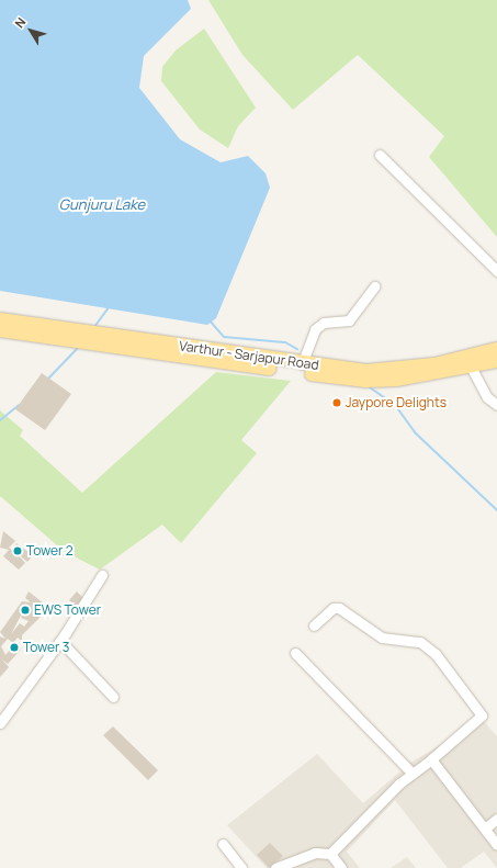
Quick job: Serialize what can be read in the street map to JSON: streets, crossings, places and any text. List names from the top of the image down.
{
  "streets": {
    "main road": ["Varthur - Sarjapur Road"]
  },
  "water": ["Gunjuru Lake"],
  "places": [
    "Jaypore Delights",
    "Tower 2",
    "EWS Tower",
    "Tower 3"
  ],
  "north": "top left"
}
